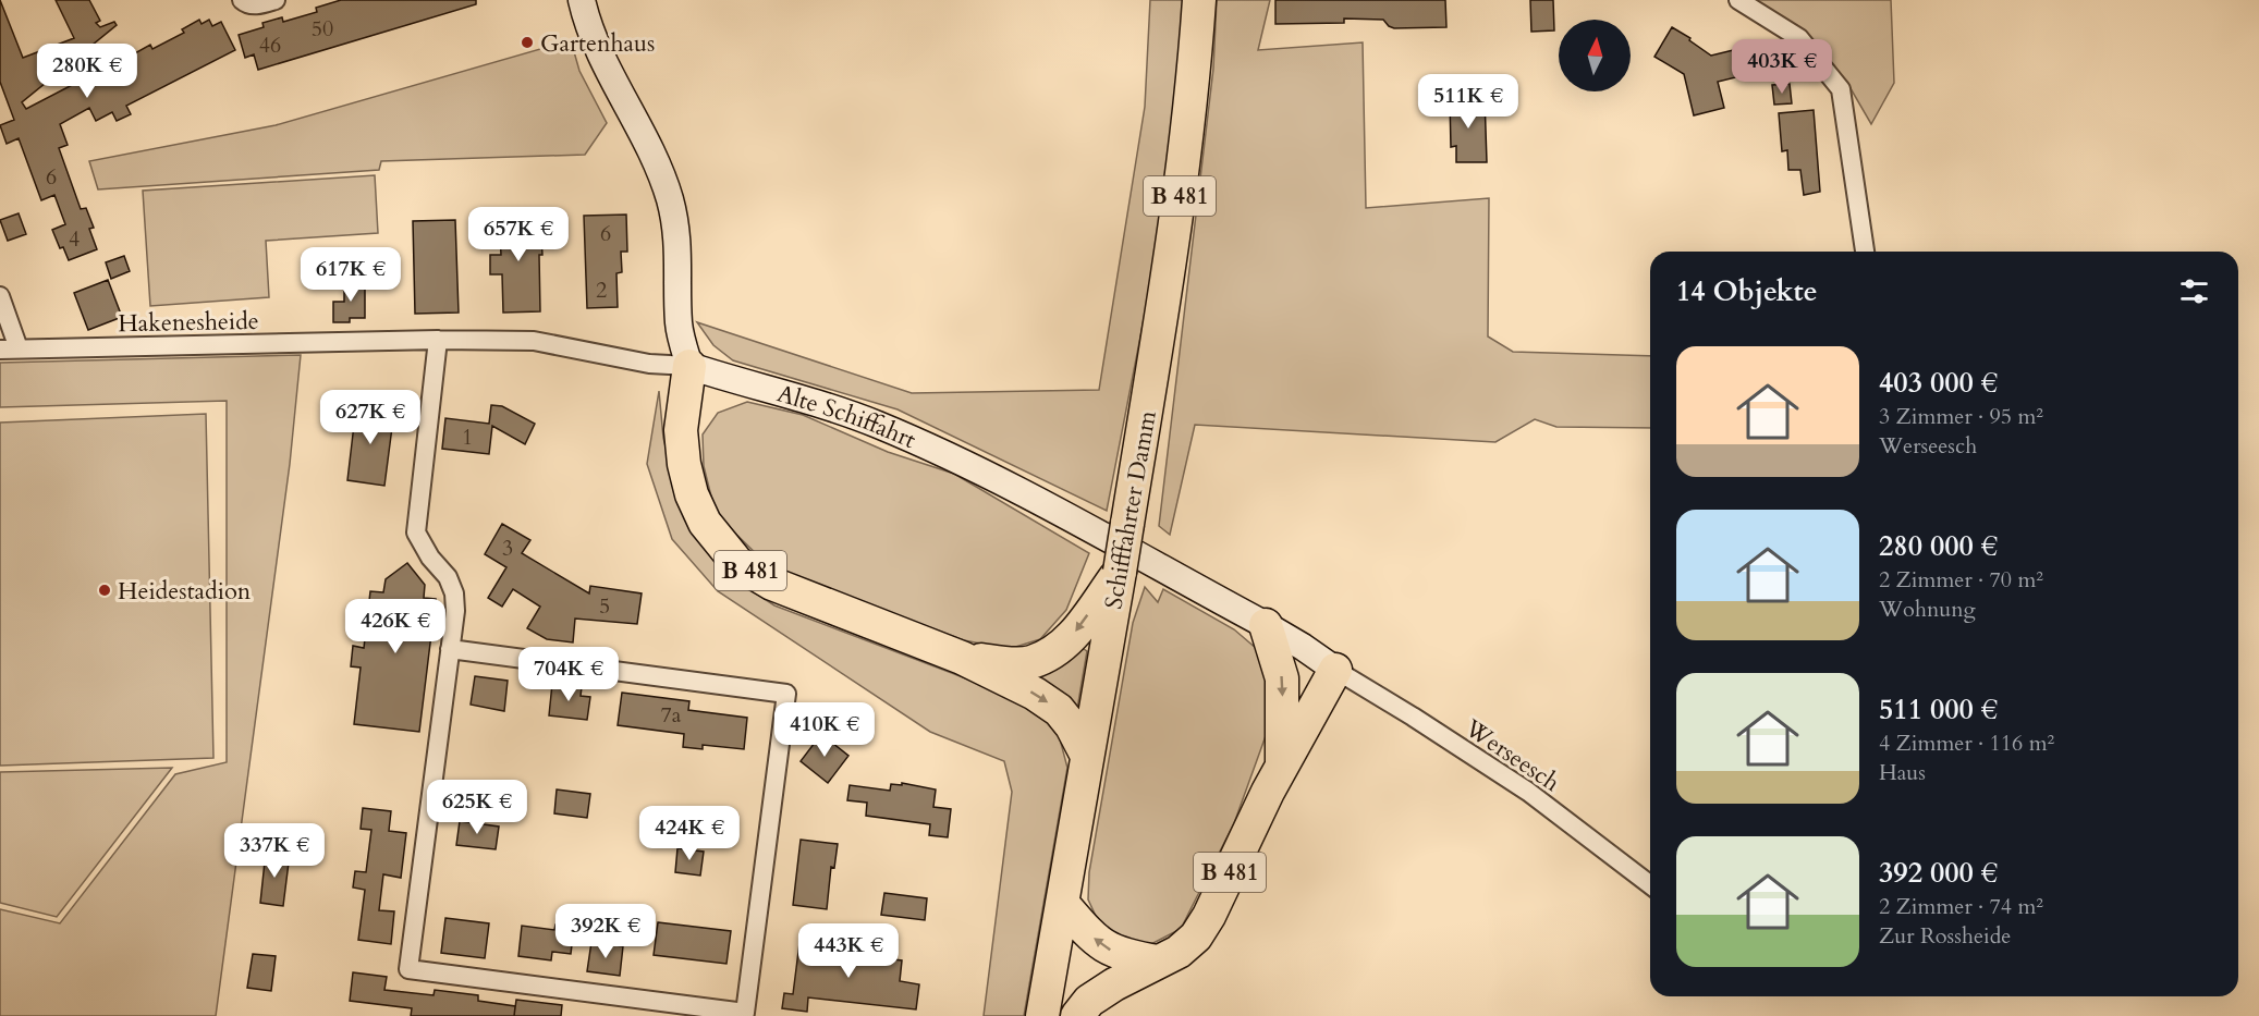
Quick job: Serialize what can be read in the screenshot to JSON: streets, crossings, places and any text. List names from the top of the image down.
{
  "streets": {
    "highway": ["B 481", "Schifffahrter Damm"],
    "street": ["Hakenesheide", "Alte Schiffahrt", "Werseesch"]
  },
  "crossings": [
    ["B 481", "Hakenesheide"],
    ["B 481", "Alte Schiffahrt"],
    ["B 481", "Schifffahrter Damm"],
    ["B 481", "Werseesch"],
    ["Hakenesheide", "Alte Schiffahrt"],
    ["Alte Schiffahrt", "Werseesch"]
  ],
  "places": ["Gartenhaus", "Heidestadion"],
  "house_numbers": [
    "50",
    "46",
    "6",
    "6",
    "4",
    "2",
    "1",
    "3",
    "5",
    "7a"
  ],
  "north": "top",
  "page": {
    "price": [
      "403K €",
      "280K €",
      "511K €",
      "657K €",
      "617K €",
      "627K €",
      "426K €",
      "704K €",
      "410K €",
      "625K €",
      "424K €",
      "337K €",
      "392K €",
      "443K €"
    ],
    "heading": "14 Objekte",
    "list": [
      {
        "name": "403 000 €",
        "note": "3 Zimmer · 95 m² · Werseesch"
      },
      {
        "name": "280 000 €",
        "note": "2 Zimmer · 70 m² · Wohnung"
      },
      {
        "name": "511 000 €",
        "note": "4 Zimmer · 116 m² · Haus"
      },
      {
        "name": "392 000 €",
        "note": "2 Zimmer · 74 m² · Zur Rossheide"
      }
    ]
  }
}
